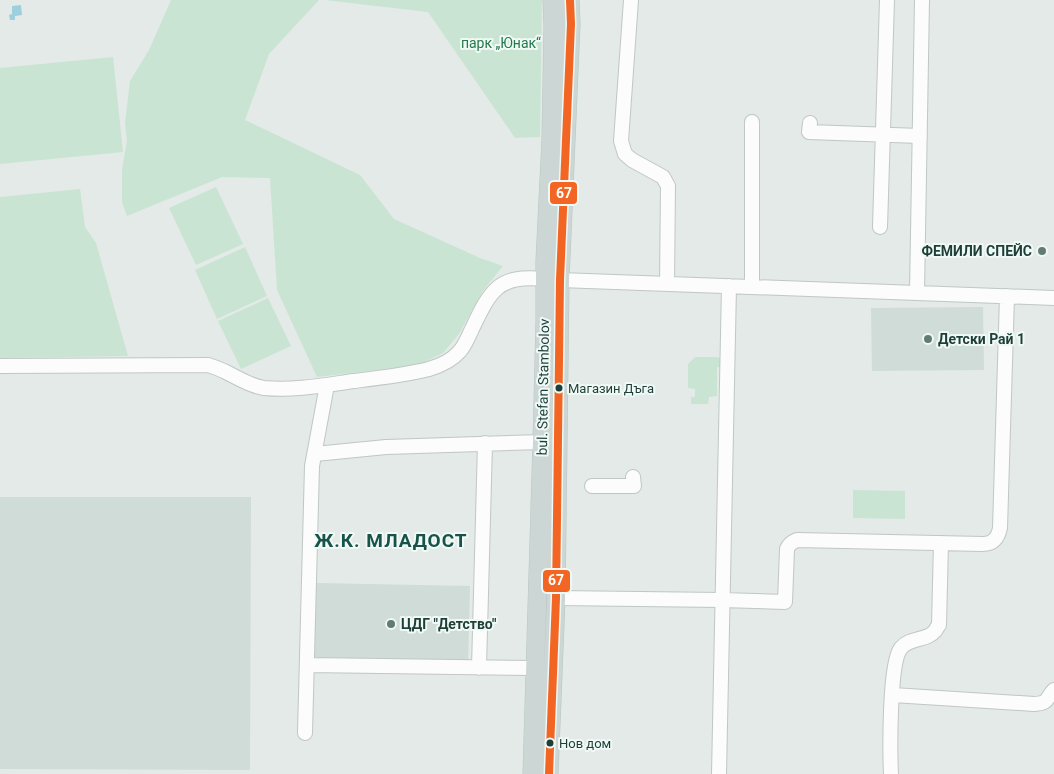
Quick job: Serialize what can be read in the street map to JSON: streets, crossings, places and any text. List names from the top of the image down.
{
  "streets": {
    "main road": ["bul. Stefan Stambolov"]
  },
  "districts": ["Ж.К. МЛАДОСТ"],
  "parks": ["парк „Юнак“"],
  "places": [
    "ФЕМИЛИ СПЕЙС",
    "Детски Рай 1",
    "Магазин Дъга",
    "ЦДГ \"Детство\"",
    "Нов дом"
  ],
  "lines": ["transit line 67"]
}
